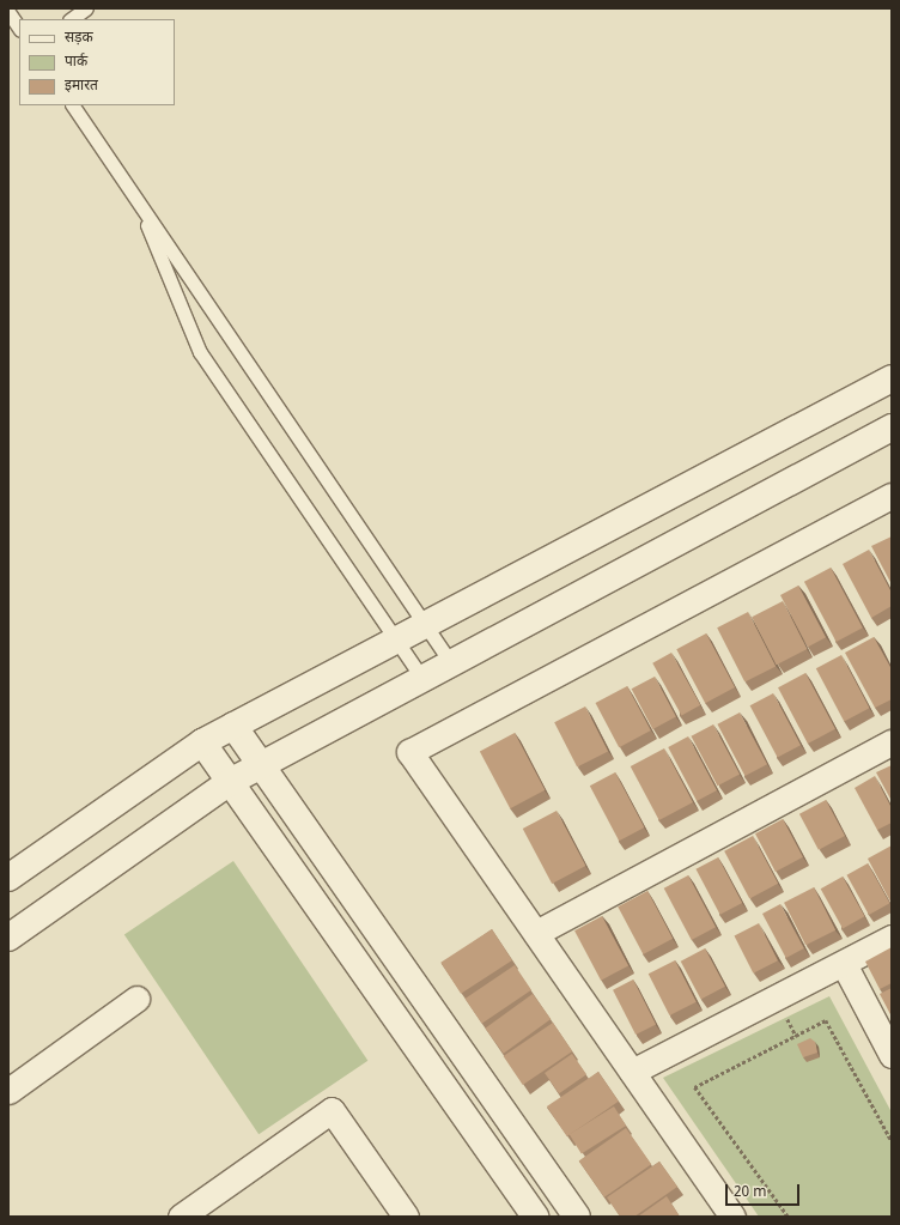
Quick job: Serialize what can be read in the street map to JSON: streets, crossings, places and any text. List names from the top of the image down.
{
  "legend": ["सड़क", "पार्क", "इमारत"],
  "scale_bar": "20 m"
}
